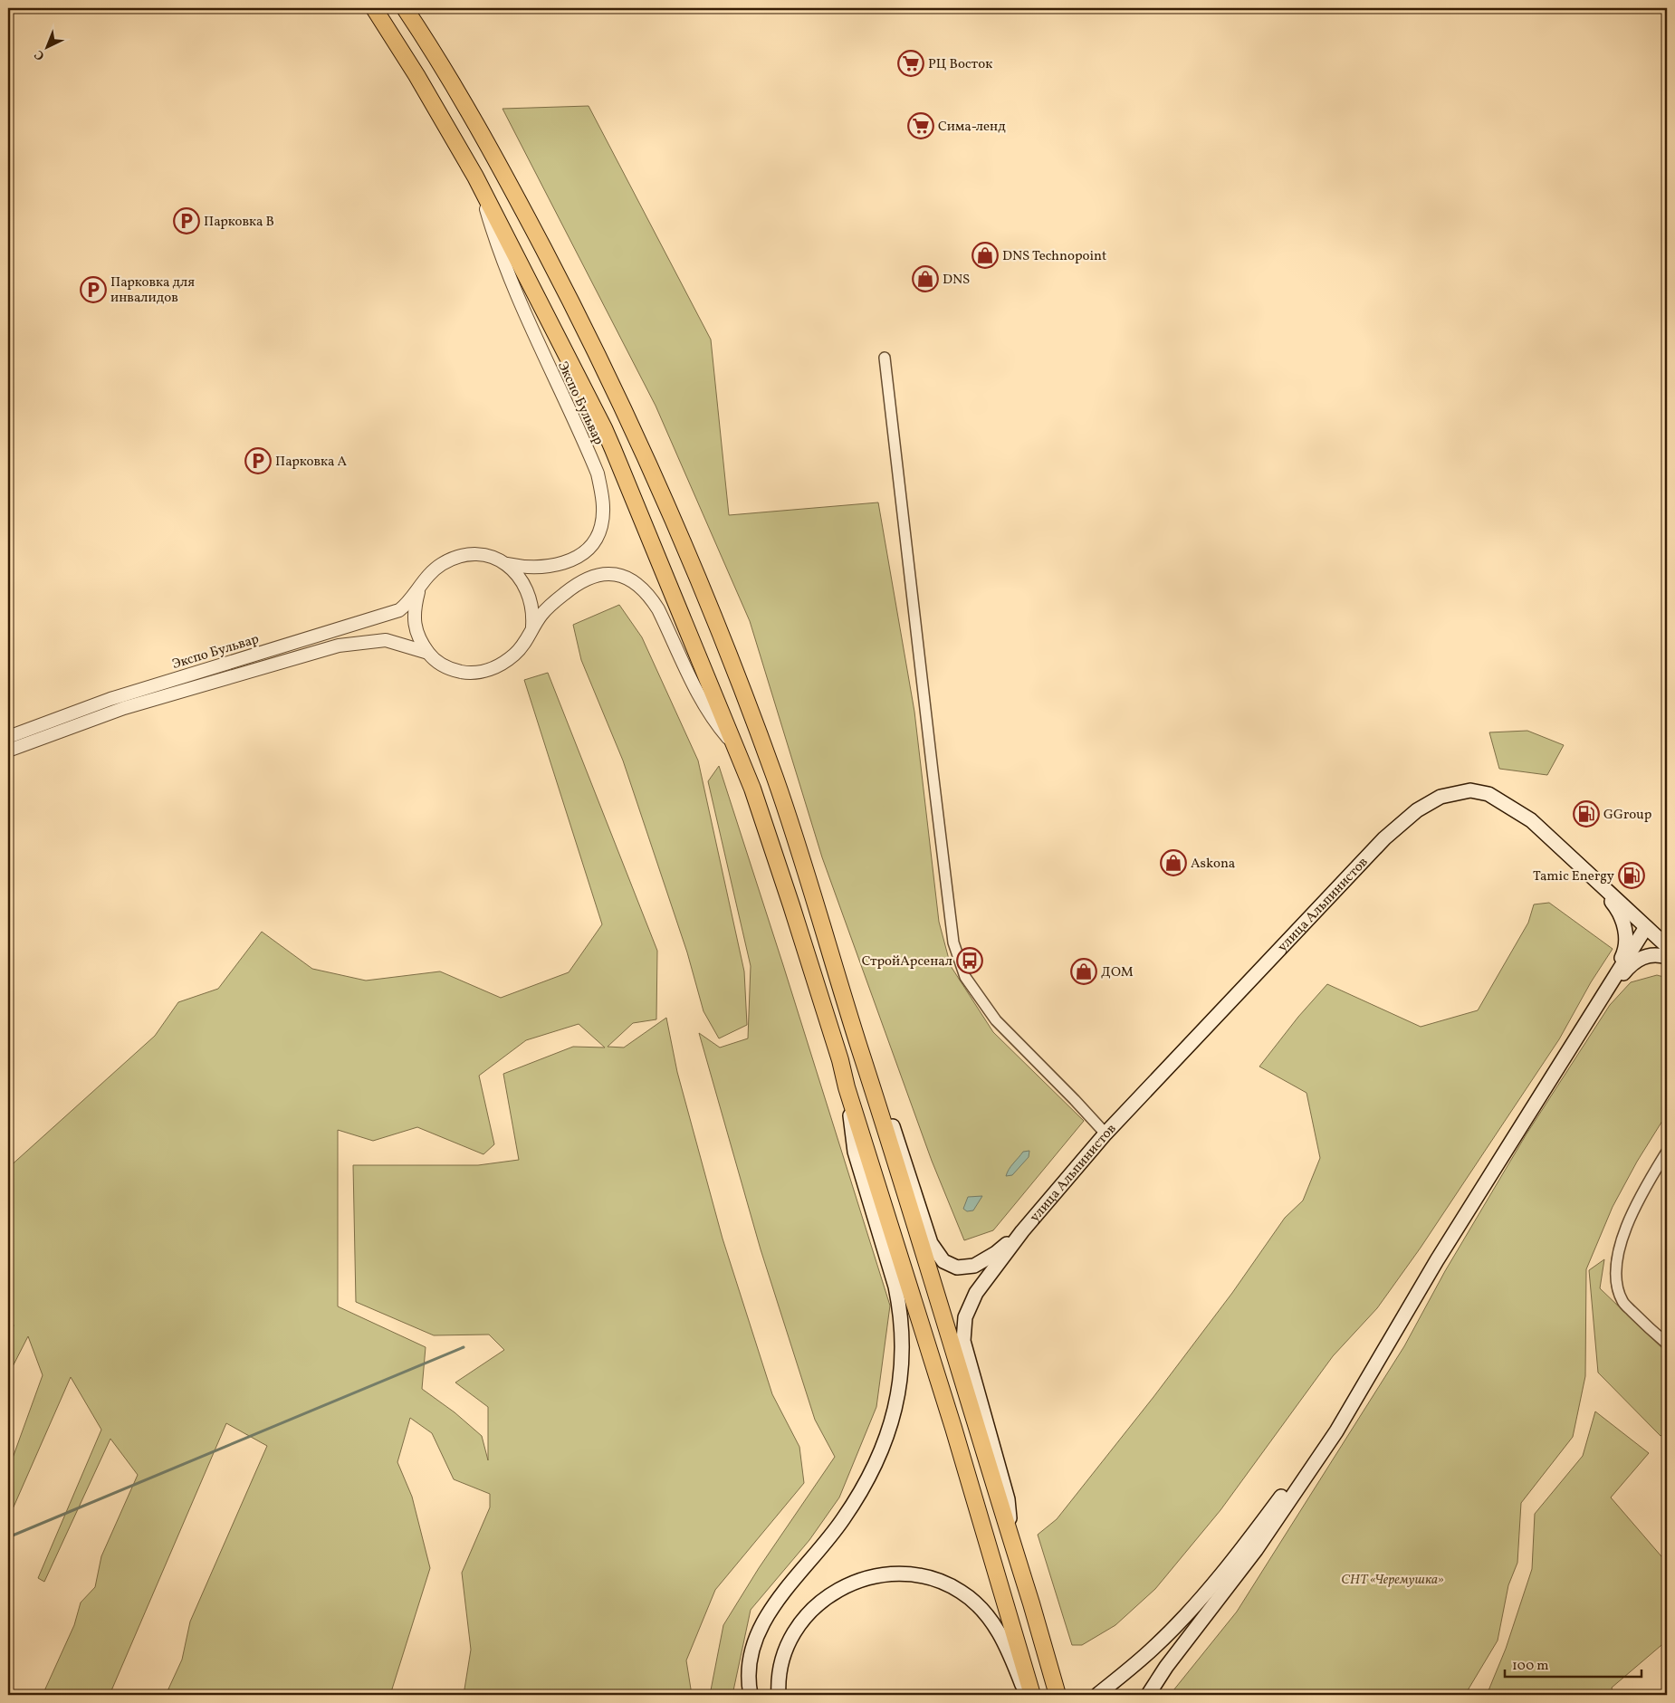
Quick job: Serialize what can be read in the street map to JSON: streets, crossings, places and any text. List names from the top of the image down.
{
  "streets": {
    "main road": ["улица Альпинистов"],
    "street": ["Экспо Бульвар"]
  },
  "parks": ["СНТ «Черемушка»"],
  "places": {
    "supermarket": ["РЦ Восток", "Сима-ленд"],
    "parking": ["Парковка B", "Парковка для инвалидов", "Парковка A"],
    "shop": [
      "DNS Technopoint",
      "DNS",
      "Askona",
      "ДОМ"
    ],
    "fuel station": ["GGroup", "Tamic Energy"],
    "bus stop": ["СтройАрсенал"]
  },
  "scale_bar": "100 m",
  "north": "bottom left"
}
